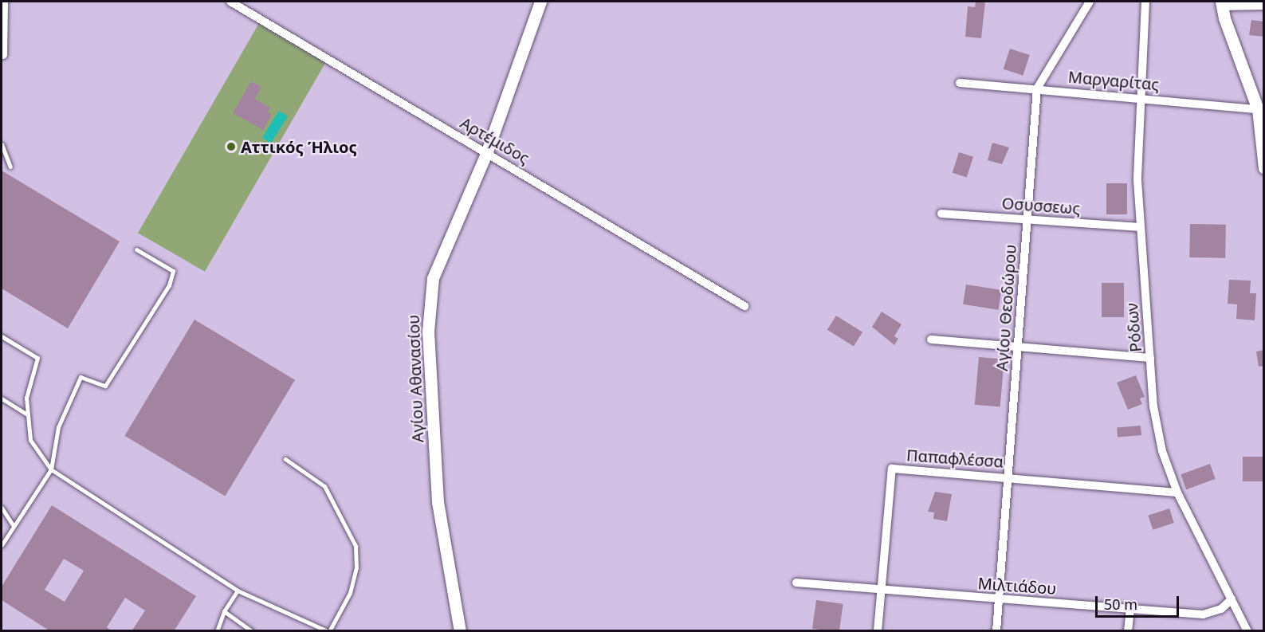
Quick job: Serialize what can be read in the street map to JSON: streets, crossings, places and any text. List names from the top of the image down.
{
  "streets": {
    "street": [
      "Μαργαρίτας",
      "Αρτέμιδος",
      "Οσυσσεως",
      "Αγίου Θεοδώρου",
      "Ρόδων",
      "Αγίου Αθανασίου",
      "Παπαφλέσσα",
      "Μιλτιάδου"
    ]
  },
  "crossings": [
    ["Μαργαρίτας", "Αγίου Θεοδώρου"],
    ["Μαργαρίτας", "Ρόδων"],
    ["Αρτέμιδος", "Αγίου Αθανασίου"],
    ["Οσυσσεως", "Αγίου Θεοδώρου"],
    ["Οσυσσεως", "Ρόδων"],
    ["Αγίου Θεοδώρου", "Παπαφλέσσα"],
    ["Αγίου Θεοδώρου", "Μιλτιάδου"],
    ["Ρόδων", "Παπαφλέσσα"],
    ["Ρόδων", "Μιλτιάδου"],
    ["Παπαφλέσσα", "Μιλτιάδου"]
  ],
  "places": ["Αττικός Ήλιος"],
  "scale_bar": "50 m"
}
